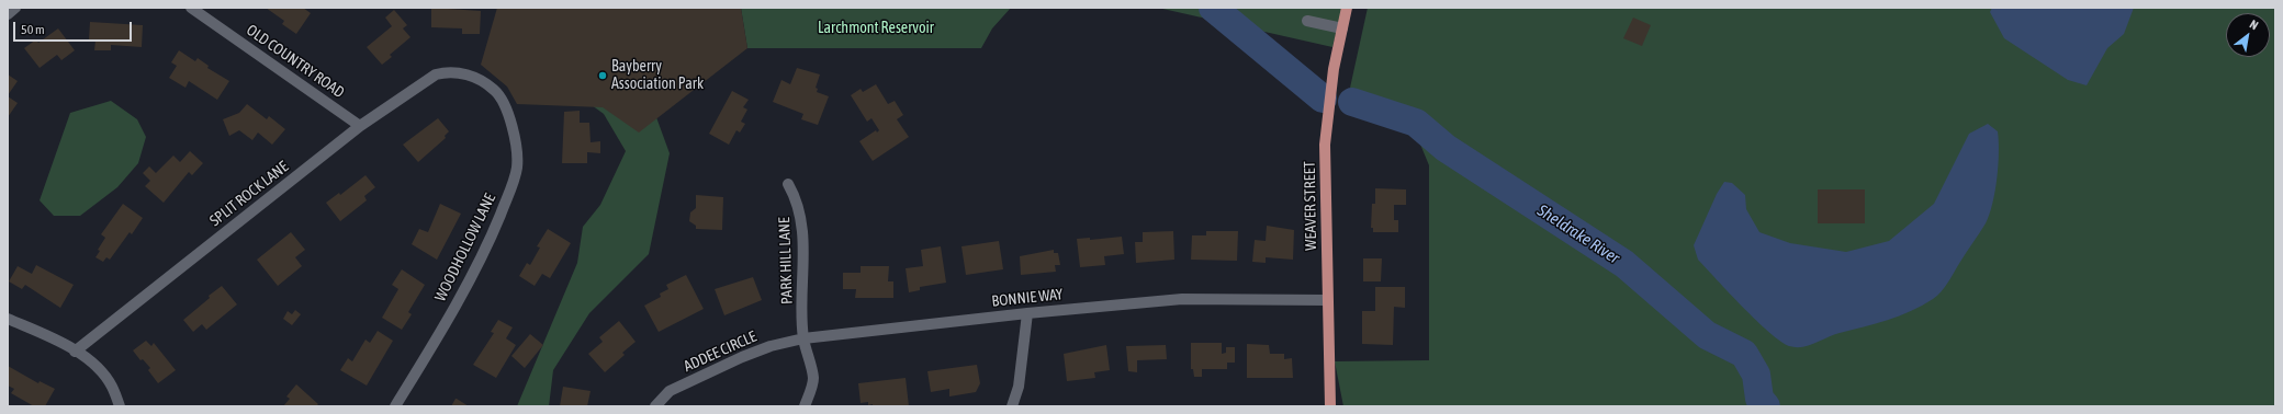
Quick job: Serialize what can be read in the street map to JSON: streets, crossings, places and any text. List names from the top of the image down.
{
  "streets": {
    "main road": ["WEAVER STREET"],
    "street": [
      "OLD COUNTRY ROAD",
      "SPLIT ROCK LANE",
      "WOODHOLLOW LANE",
      "PARK HILL LANE",
      "BONNIE WAY",
      "ADDEE CIRCLE"
    ]
  },
  "crossings": [
    ["OLD COUNTRY ROAD", "SPLIT ROCK LANE"],
    ["SPLIT ROCK LANE", "WOODHOLLOW LANE"],
    ["WEAVER STREET", "BONNIE WAY"],
    ["PARK HILL LANE", "BONNIE WAY"],
    ["PARK HILL LANE", "ADDEE CIRCLE"],
    ["BONNIE WAY", "ADDEE CIRCLE"]
  ],
  "water": ["Sheldrake River"],
  "parks": ["Larchmont Reservoir"],
  "places": ["Bayberry Association Park"],
  "scale_bar": "50 m",
  "north": "top right"
}
